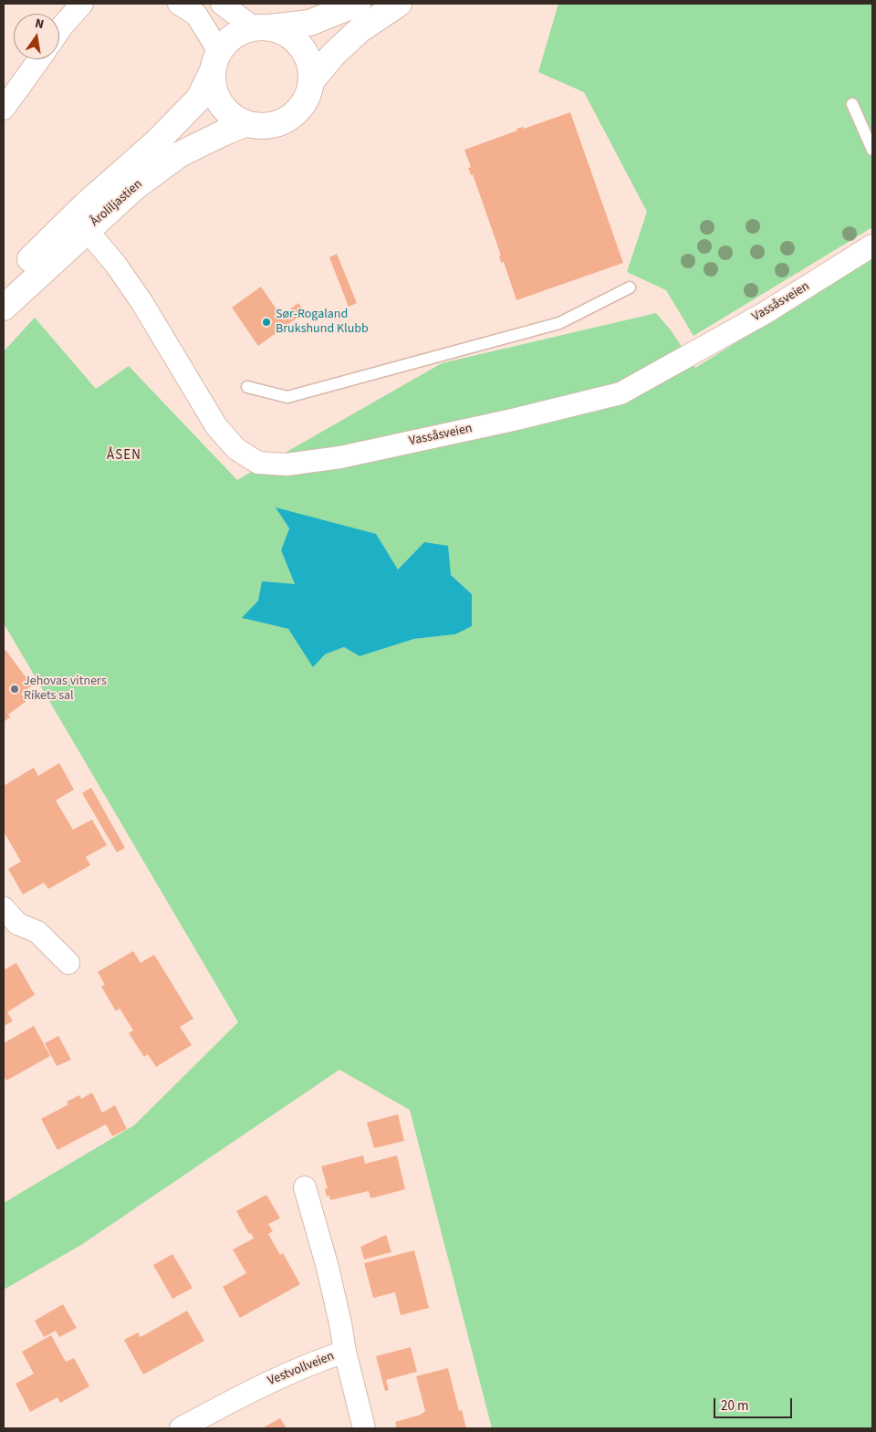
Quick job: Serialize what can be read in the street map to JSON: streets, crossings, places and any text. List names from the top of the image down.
{
  "streets": {
    "main road": ["Åroliljastien"],
    "street": ["Vassåsveien", "Vestvollveien"]
  },
  "crossings": [
    ["Åroliljastien", "Vassåsveien"]
  ],
  "districts": ["ÅSEN"],
  "places": ["Sør-Rogaland Brukshund Klubb", "Jehovas vitners Rikets sal"],
  "scale_bar": "20 m",
  "north": "top"
}
